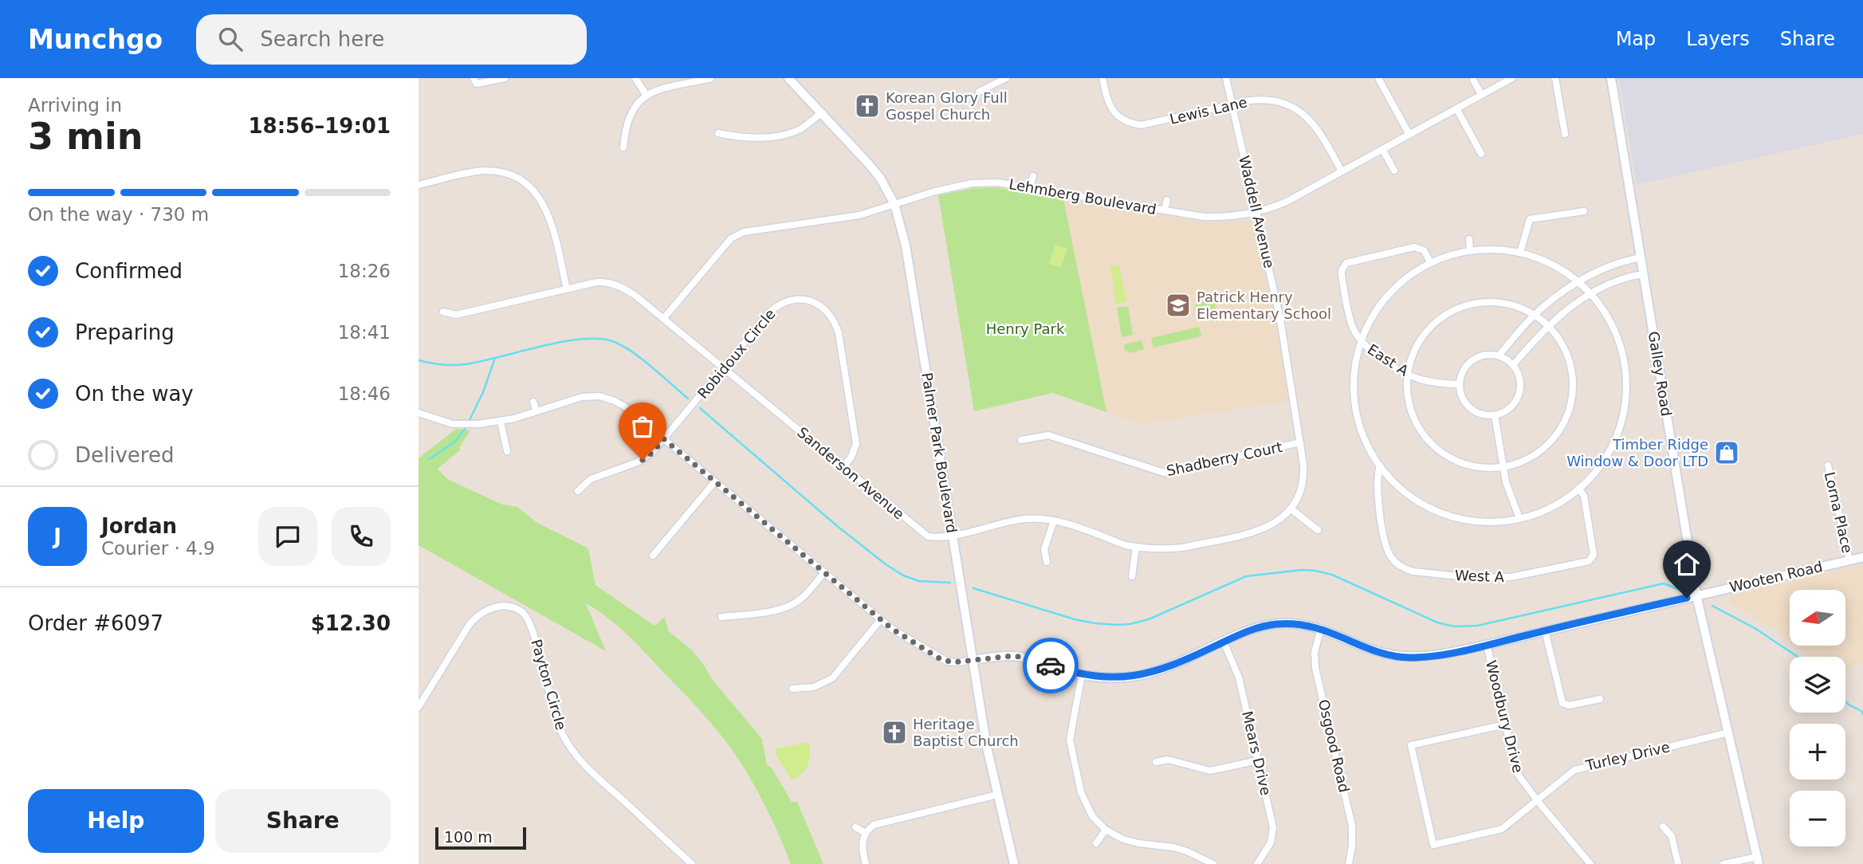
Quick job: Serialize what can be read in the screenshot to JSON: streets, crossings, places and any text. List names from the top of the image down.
{
  "streets": {
    "main road": ["Galley Road", "Palmer Park Boulevard", "Wooten Road"],
    "street": [
      "Lewis Lane",
      "Lehmberg Boulevard",
      "Waddell Avenue",
      "Robidoux Circle",
      "East A",
      "Shadberry Court",
      "Sanderson Avenue",
      "Lorna Place",
      "West A",
      "Payton Circle",
      "Woodbury Drive",
      "Osgood Road",
      "Mears Drive",
      "Turley Drive"
    ]
  },
  "crossings": [
    ["Lewis Lane", "Lehmberg Boulevard"],
    ["Lewis Lane", "Waddell Avenue"],
    ["Lehmberg Boulevard", "Waddell Avenue"],
    ["Lehmberg Boulevard", "Palmer Park Boulevard"],
    ["Lehmberg Boulevard", "Sanderson Avenue"],
    ["Waddell Avenue", "Shadberry Court"],
    ["Waddell Avenue", "Sanderson Avenue"],
    ["Robidoux Circle", "Sanderson Avenue"],
    ["Robidoux Circle", "Wooten Road"],
    ["Galley Road", "Wooten Road"],
    ["Galley Road", "Turley Drive"],
    ["Palmer Park Boulevard", "Sanderson Avenue"],
    ["Palmer Park Boulevard", "Wooten Road"],
    ["Lorna Place", "Wooten Road"],
    ["Wooten Road", "Woodbury Drive"],
    ["Wooten Road", "Osgood Road"],
    ["Wooten Road", "Mears Drive"],
    ["Woodbury Drive", "Turley Drive"]
  ],
  "parks": ["Henry Park"],
  "places": {
    "church": ["Korean Glory Full Gospel Church", "Heritage Baptist Church"],
    "school or university": ["Patrick Henry Elementary School"],
    "shop": ["Timber Ridge Window & Door LTD"]
  },
  "scale_bar": "100 m",
  "north": "left",
  "page": {
    "header": "Munchgo",
    "search": "Search here",
    "nav": ["Map", "Layers", "Share"],
    "heading": ["3 min", "Arriving in", "18:56–19:01"],
    "panel": [
      "Jordan",
      "Courier · 4.9",
      "Order #6097",
      "$12.30"
    ],
    "bar": "On the way · 730 m",
    "list": [
      ["Confirmed", "18:26"],
      ["Preparing", "18:41"],
      ["On the way", "18:46"],
      "Delivered"
    ],
    "round": "J",
    "map_buttons": ["+", "−"],
    "buttons": ["Help", "Share"],
    "scale": "100 m"
  }
}
